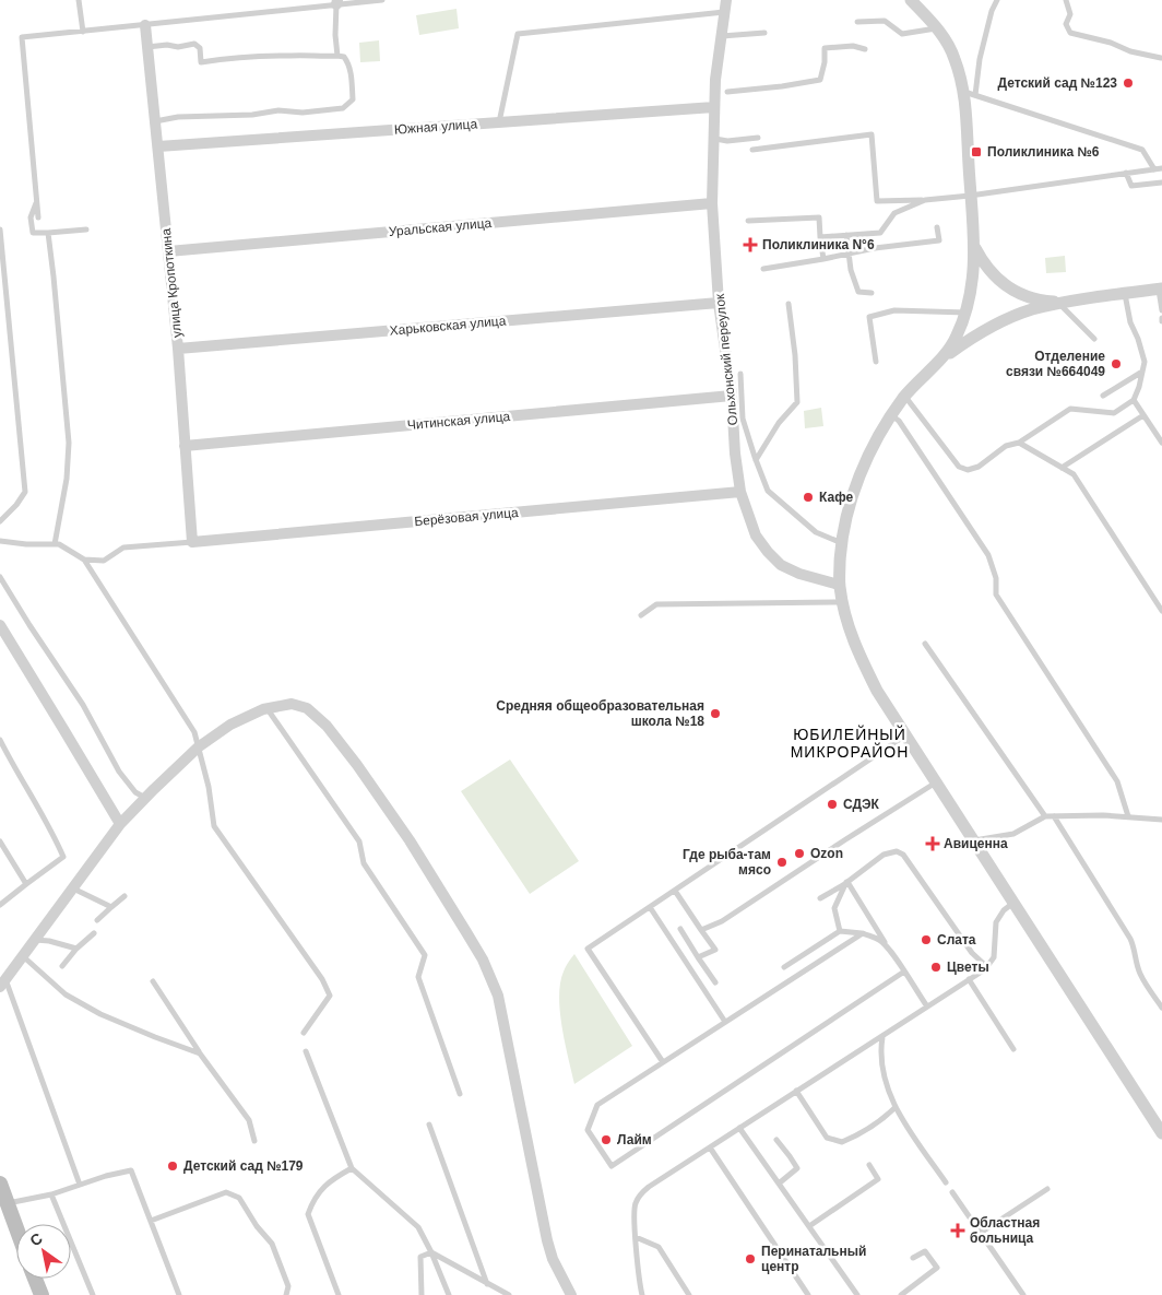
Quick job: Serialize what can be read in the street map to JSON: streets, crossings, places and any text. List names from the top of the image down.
{
  "streets": {
    "street": [
      "Южная улица",
      "Уральская улица",
      "улица Кропоткина",
      "Харьковская улица",
      "Ольхонский переулок",
      "Читинская улица",
      "Берёзовая улица"
    ]
  },
  "crossings": [
    ["Южная улица", "улица Кропоткина"],
    ["Южная улица", "Ольхонский переулок"],
    ["Уральская улица", "улица Кропоткина"],
    ["Уральская улица", "Ольхонский переулок"],
    ["улица Кропоткина", "Харьковская улица"],
    ["улица Кропоткина", "Читинская улица"],
    ["улица Кропоткина", "Берёзовая улица"],
    ["Харьковская улица", "Ольхонский переулок"],
    ["Ольхонский переулок", "Читинская улица"],
    ["Ольхонский переулок", "Берёзовая улица"]
  ],
  "districts": ["ЮБИЛЕЙНЫЙ МИКРОРАЙОН"],
  "places": {
    "other": [
      "Детский сад №123",
      "Отделение связи №664049",
      "Кафе",
      "Средняя общеобразовательная школа №18",
      "СДЭК",
      "Ozon",
      "Где рыба-там мясо",
      "Слата",
      "Цветы",
      "Лайм",
      "Детский сад №179",
      "Перинатальный центр"
    ],
    "transit": ["Поликлиника №6"],
    "health": ["Поликлиника N°6", "Авиценна", "Областная больница"]
  },
  "north": "top left"
}
